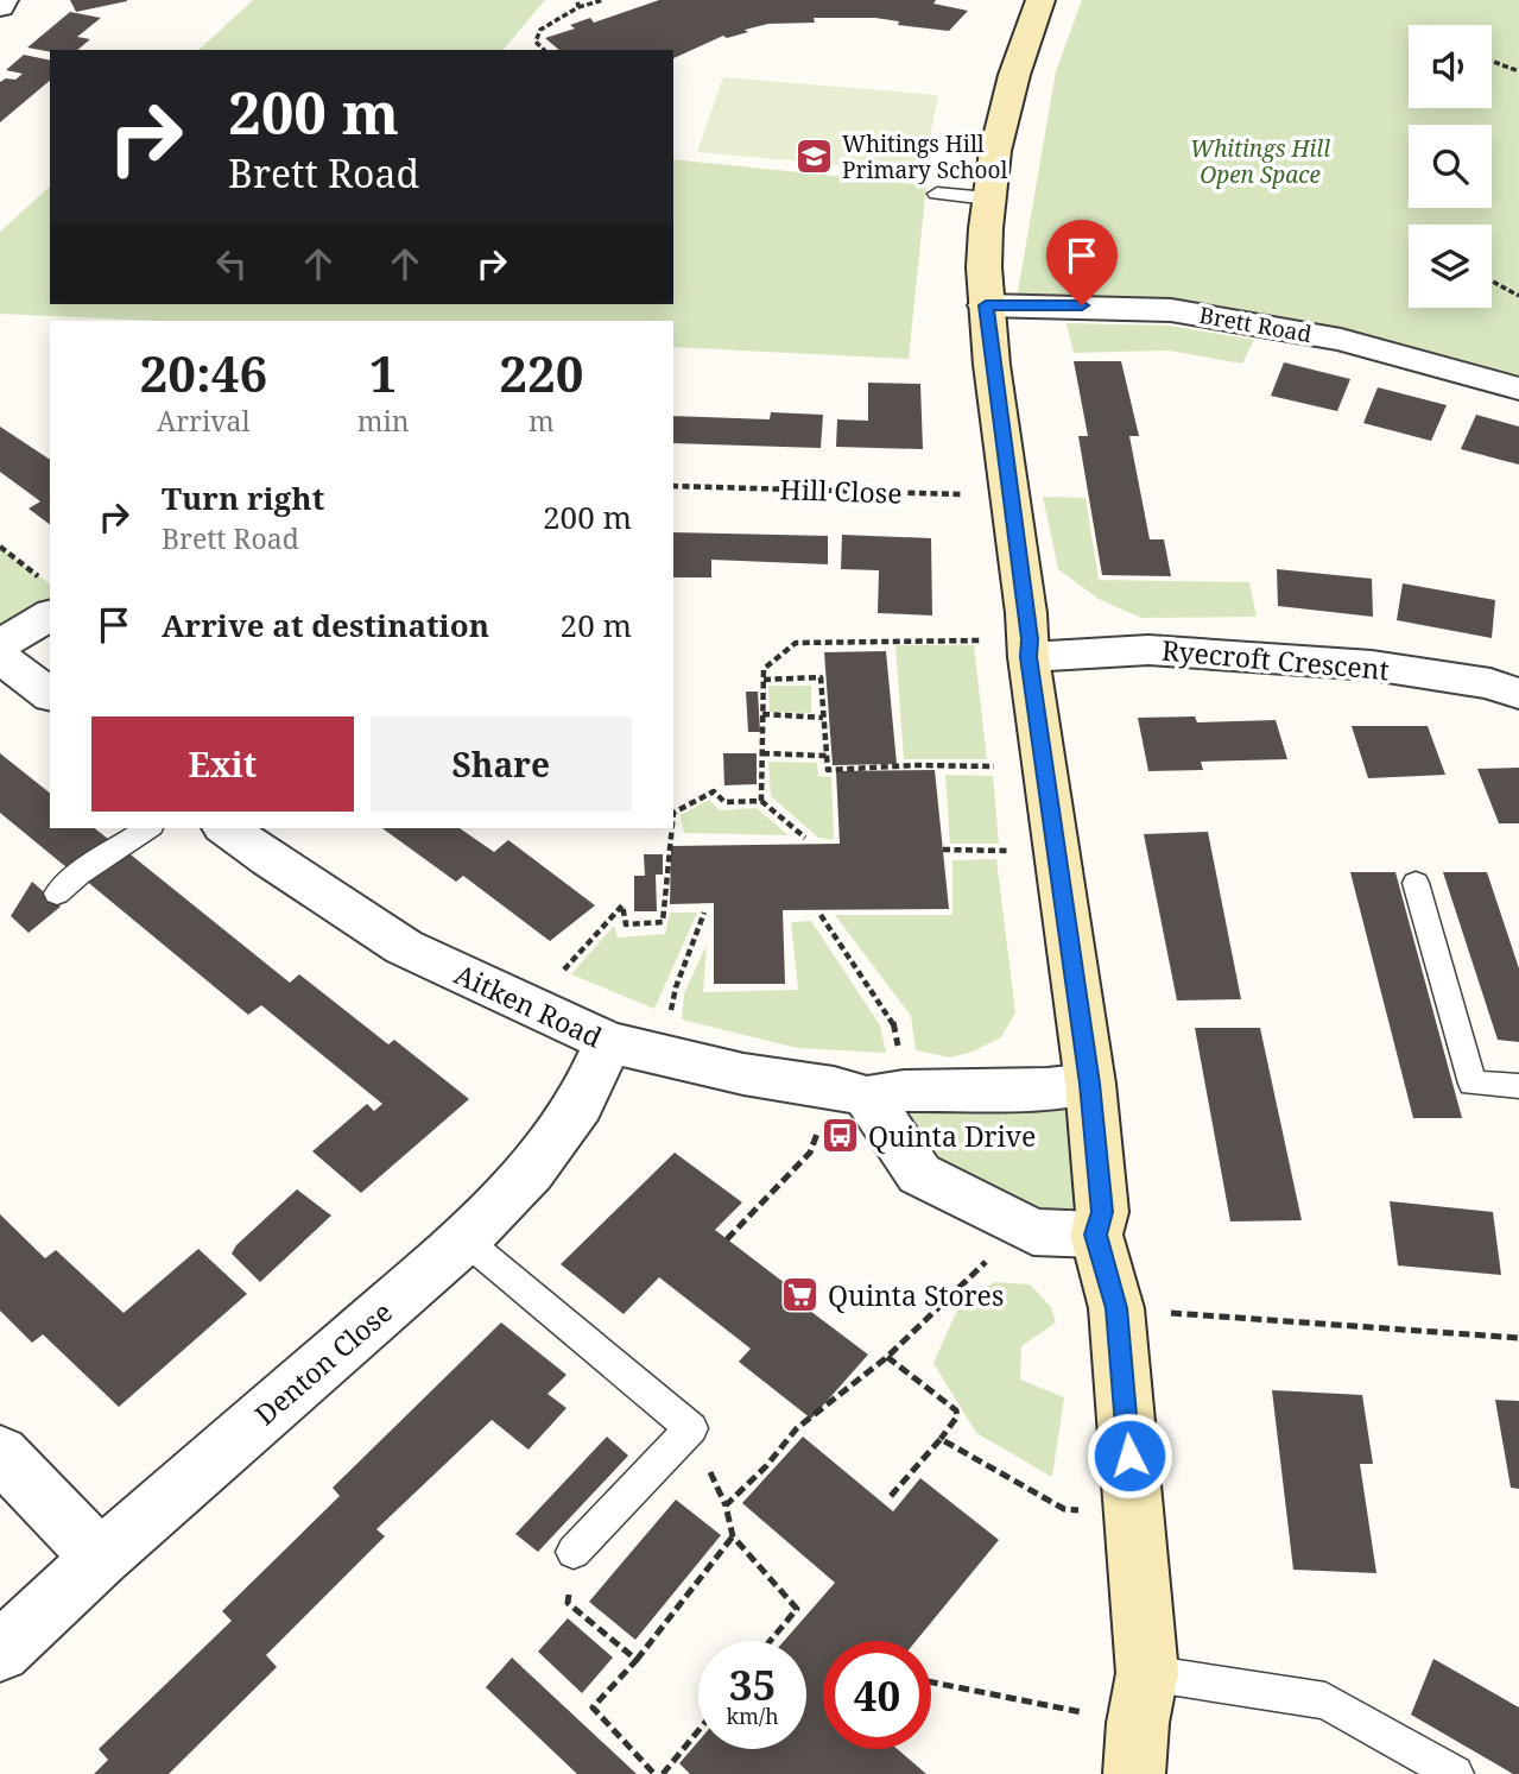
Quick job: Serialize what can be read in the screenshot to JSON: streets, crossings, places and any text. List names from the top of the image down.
{
  "streets": {
    "street": [
      "Brett Road",
      "Ryecroft Crescent",
      "Aitken Road",
      "Denton Close"
    ],
    "path": ["Hill Close"]
  },
  "crossings": [
    ["Aitken Road", "Denton Close"]
  ],
  "parks": ["Whitings Hill Open Space"],
  "places": {
    "school or university": ["Whitings Hill Primary School"],
    "bus stop": ["Quinta Drive"],
    "supermarket": ["Quinta Stores"]
  },
  "page": {
    "turn": ["200 m", "Brett Road"],
    "eta": [
      "20:46",
      "Arrival",
      "1",
      "min",
      "220",
      "m"
    ],
    "list": [
      {
        "name": "Turn right",
        "note": "Brett Road",
        "value": "200 m"
      },
      {
        "name": "Arrive at destination",
        "value": "20 m"
      }
    ],
    "buttons": ["Exit", "Share"],
    "speed": "35 km/h",
    "limit": "40"
  }
}
